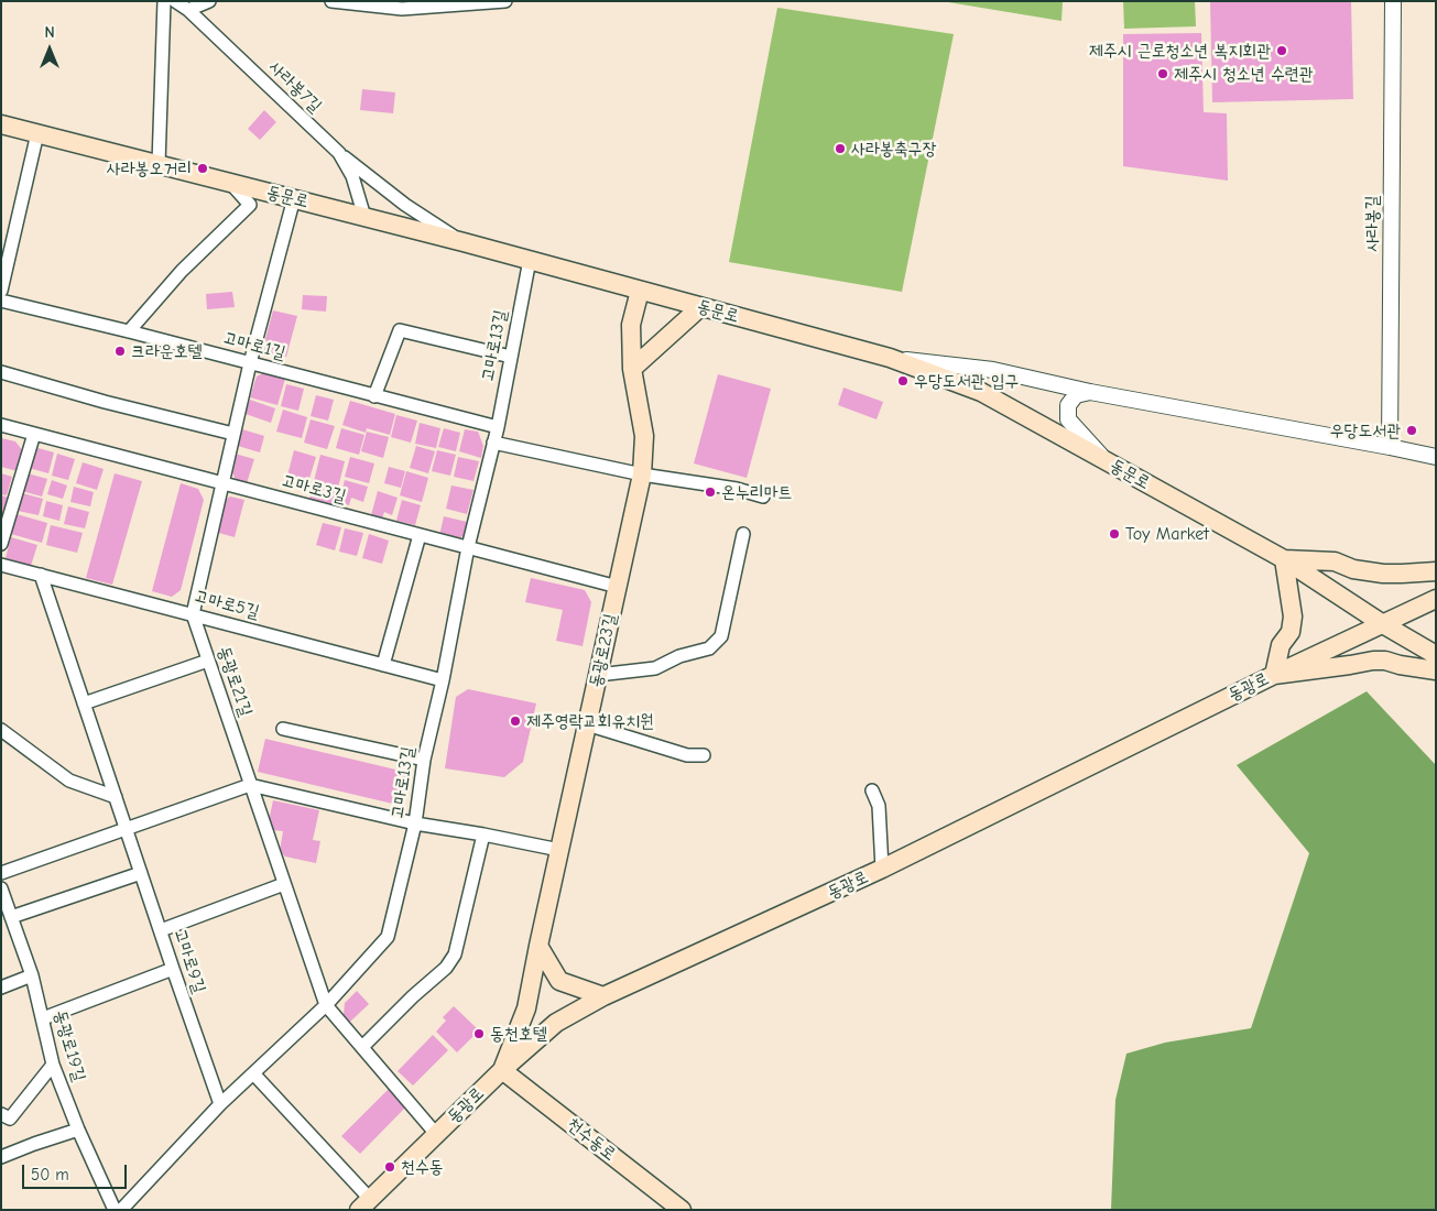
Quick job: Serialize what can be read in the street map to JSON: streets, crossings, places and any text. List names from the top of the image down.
{
  "streets": {
    "main road": [
      "동문로",
      "동광로23길",
      "동광로",
      "천수동로"
    ],
    "street": [
      "사라봉7길",
      "사라봉길",
      "고마로1길",
      "고마로13길",
      "고마로3길",
      "고마로5길",
      "동광로21길",
      "고마로9길",
      "동광로19길"
    ]
  },
  "crossings": [
    ["사라봉7길", "동문로"],
    ["동문로", "고마로13길"],
    ["동문로", "동광로23길"],
    ["동문로", "동광로"],
    ["고마로1길", "고마로13길"],
    ["고마로13길", "고마로3길"],
    ["고마로13길", "고마로5길"],
    ["고마로13길", "동광로21길"],
    ["고마로13길", "고마로9길"],
    ["고마로3길", "동광로23길"],
    ["고마로5길", "동광로21길"],
    ["고마로5길", "고마로9길"],
    ["동광로23길", "동광로"],
    ["동광로23길", "천수동로"],
    ["동광로21길", "동광로"],
    ["동광로", "천수동로"]
  ],
  "places": [
    "제주시 근로청소년 복지회관",
    "제주시 청소년 수련관",
    "사라봉축구장",
    "사라봉오거리",
    "크라운호텔",
    "우당도서관 입구",
    "우당도서관",
    "온누리마트",
    "Toy Market",
    "제주영락교회유치원",
    "동천호텔",
    "천수동"
  ],
  "scale_bar": "50 m",
  "north": "top"
}
